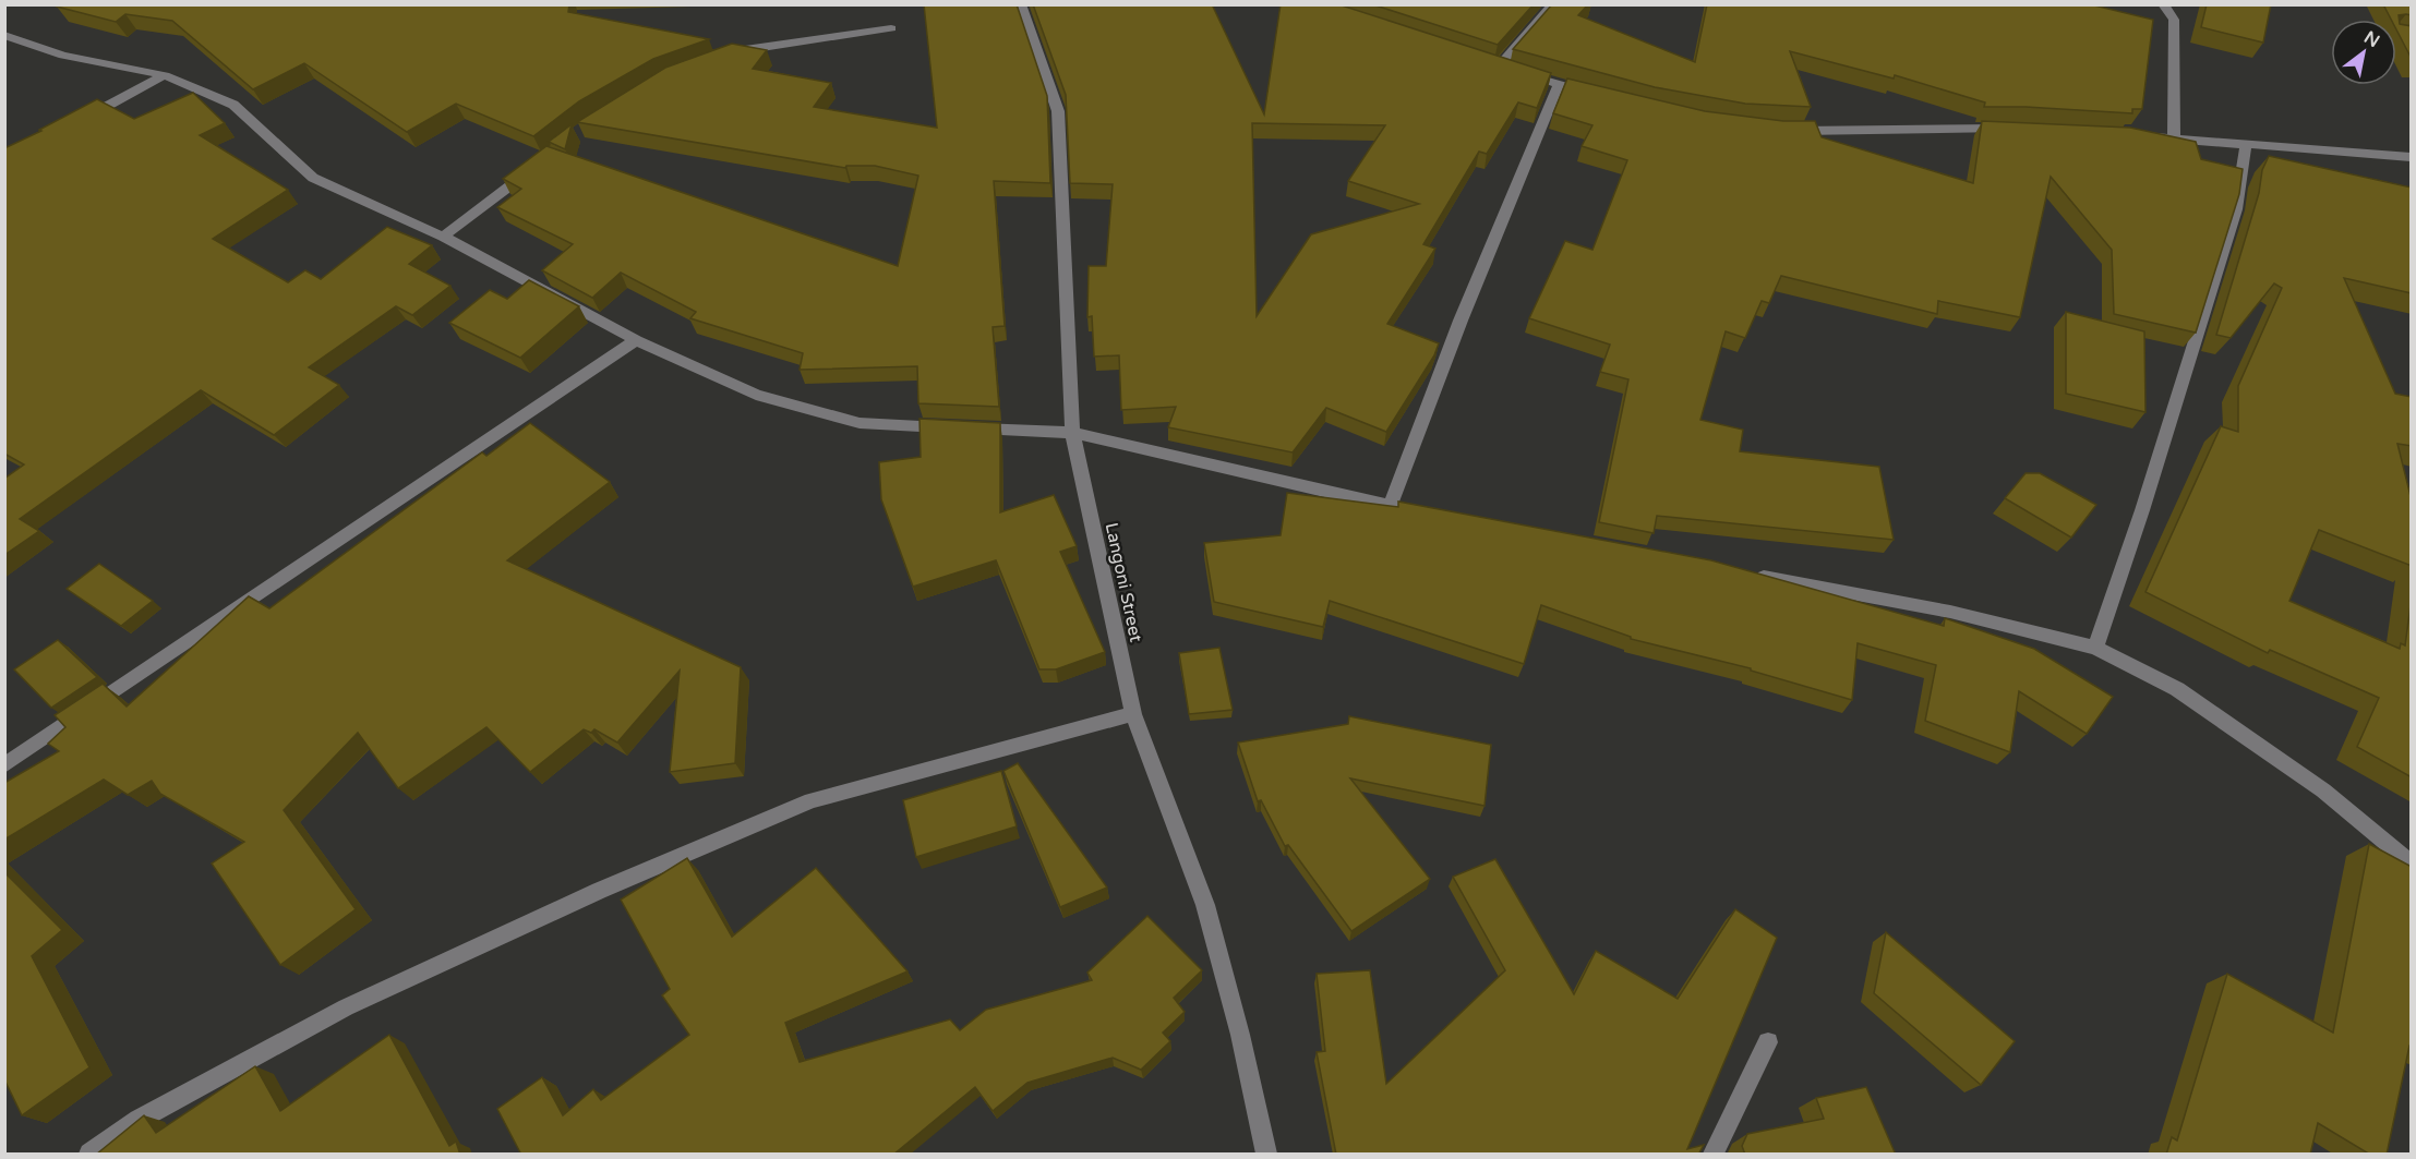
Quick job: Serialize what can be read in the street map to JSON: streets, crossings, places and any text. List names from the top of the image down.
{
  "streets": {
    "street": ["Langoni Street"]
  },
  "north": "top right"
}
